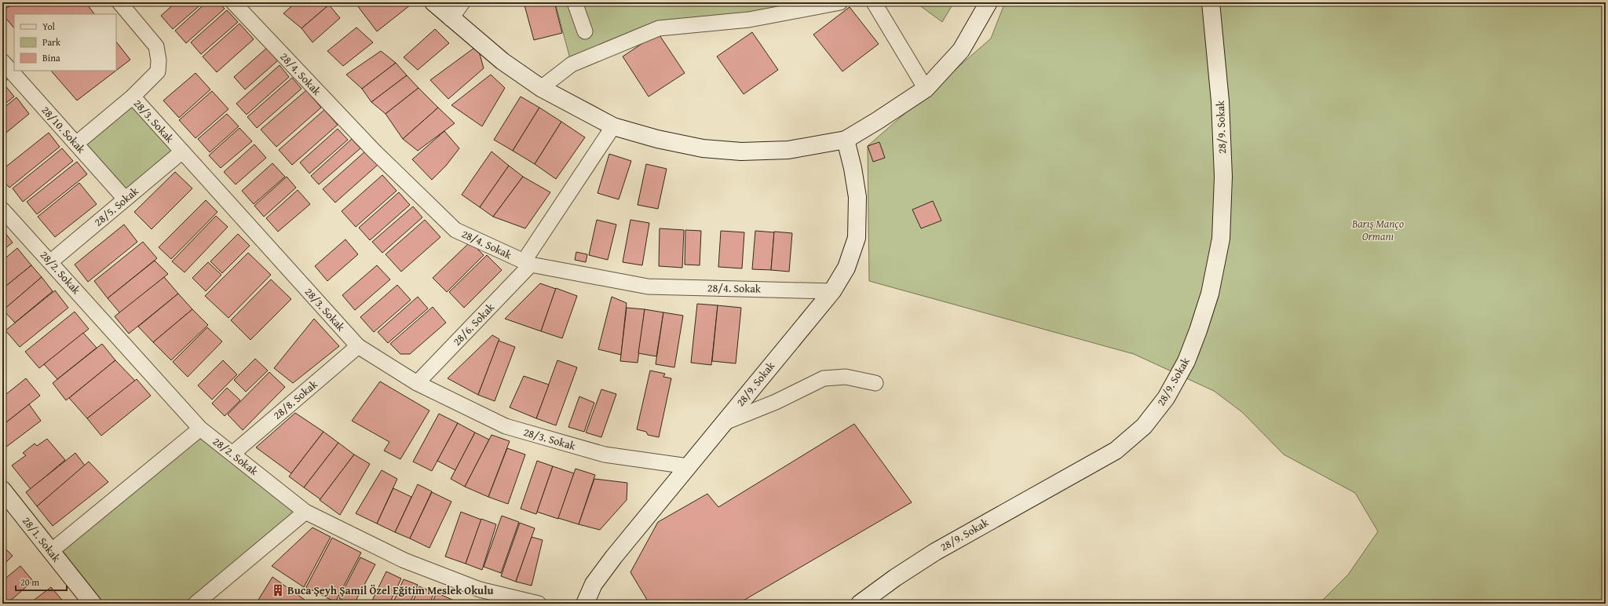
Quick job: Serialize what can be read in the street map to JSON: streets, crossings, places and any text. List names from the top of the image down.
{
  "streets": {
    "street": [
      "28/4. Sokak",
      "28/3. Sokak",
      "28/9. Sokak",
      "28/10. Sokak",
      "28/5. Sokak",
      "28/2. Sokak",
      "28/6. Sokak",
      "28/8. Sokak",
      "28/1. Sokak"
    ]
  },
  "crossings": [
    ["28/4. Sokak", "28/9. Sokak"],
    ["28/4. Sokak", "28/6. Sokak"],
    ["28/3. Sokak", "28/9. Sokak"],
    ["28/3. Sokak", "28/5. Sokak"],
    ["28/3. Sokak", "28/6. Sokak"],
    ["28/3. Sokak", "28/8. Sokak"],
    ["28/10. Sokak", "28/5. Sokak"],
    ["28/5. Sokak", "28/2. Sokak"],
    ["28/2. Sokak", "28/8. Sokak"]
  ],
  "parks": ["Barış Manço Ormanı"],
  "places": {
    "building": ["Buca Şeyh Şamil Özel Eğitim Meslek Okulu"]
  },
  "legend": ["Yol", "Park", "Bina"],
  "scale_bar": "20 m"
}
